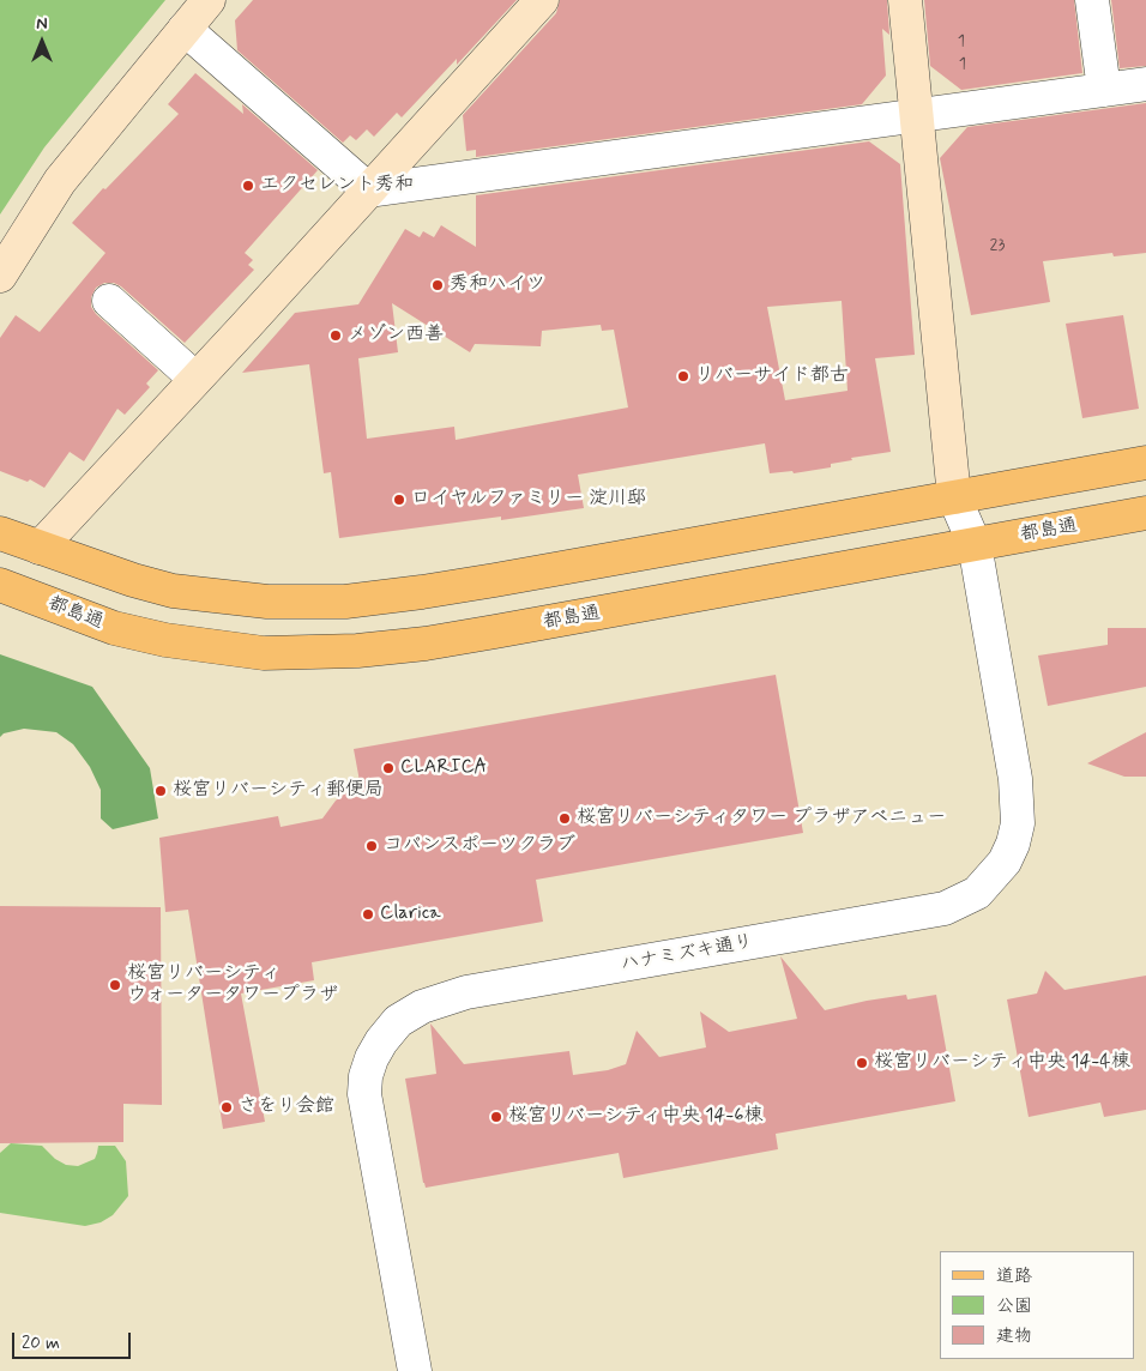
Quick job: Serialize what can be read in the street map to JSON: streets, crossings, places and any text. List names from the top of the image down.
{
  "streets": {
    "main road": ["都島通"],
    "street": ["ハナミズキ通り"]
  },
  "crossings": [
    ["都島通", "ハナミズキ通り"]
  ],
  "places": [
    "エクセレント秀和",
    "秀和ハイツ",
    "メゾン西善",
    "リバーサイド都古",
    "ロイヤルファミリー 淀川邸",
    "CLARICA",
    "桜宮リバーシティ郵便局",
    "桜宮リバーシティタワー プラザアベニュー",
    "コパンスポーツクラブ",
    "Clarica",
    "桜宮リバーシティ ウォータータワープラザ",
    "桜宮リバーシティ中央 14-4棟",
    "さをり会館",
    "桜宮リバーシティ中央 14-6棟"
  ],
  "house_numbers": ["1", "1", "23"],
  "legend": ["道路", "公園", "建物"],
  "scale_bar": "20 m",
  "north": "top"
}
